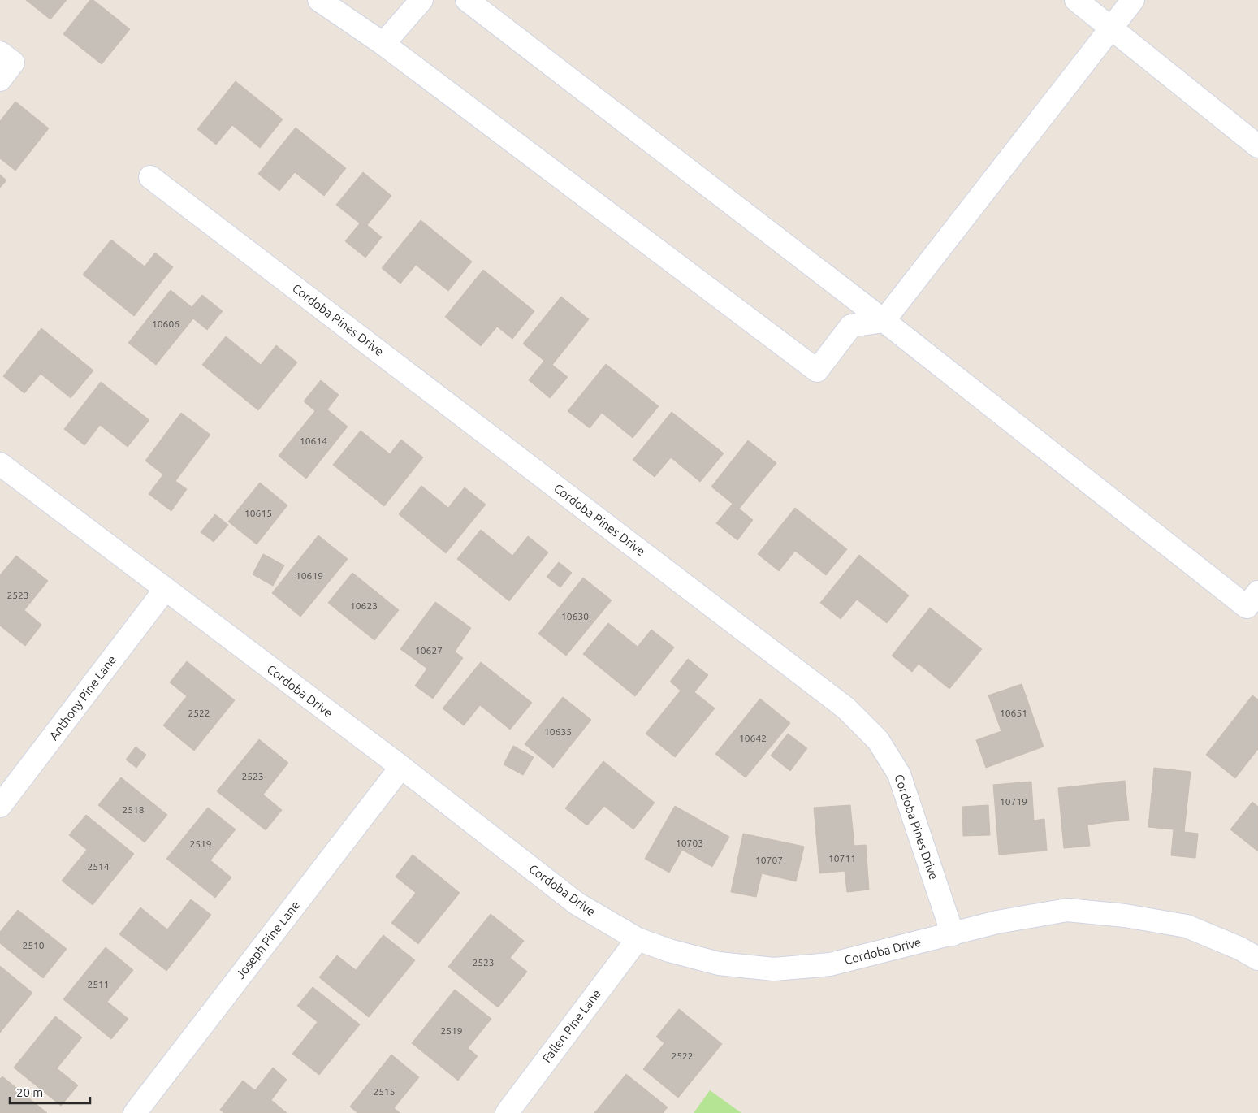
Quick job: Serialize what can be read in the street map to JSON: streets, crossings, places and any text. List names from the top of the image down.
{
  "streets": {
    "street": [
      "Cordoba Pines Drive",
      "Cordoba Drive",
      "Anthony Pine Lane",
      "Joseph Pine Lane",
      "Fallen Pine Lane"
    ]
  },
  "crossings": [
    ["Cordoba Pines Drive", "Cordoba Drive"],
    ["Cordoba Drive", "Anthony Pine Lane"],
    ["Cordoba Drive", "Joseph Pine Lane"],
    ["Cordoba Drive", "Fallen Pine Lane"]
  ],
  "house_numbers": [
    "10606",
    "10614",
    "10615",
    "10619",
    "2523",
    "10623",
    "10630",
    "10627",
    "2522",
    "10651",
    "10635",
    "10642",
    "2523",
    "10719",
    "2518",
    "10703",
    "2519",
    "10711",
    "10707",
    "2514",
    "2510",
    "2523",
    "2511",
    "2519",
    "2522",
    "2515"
  ],
  "scale_bar": "20 m"
}
